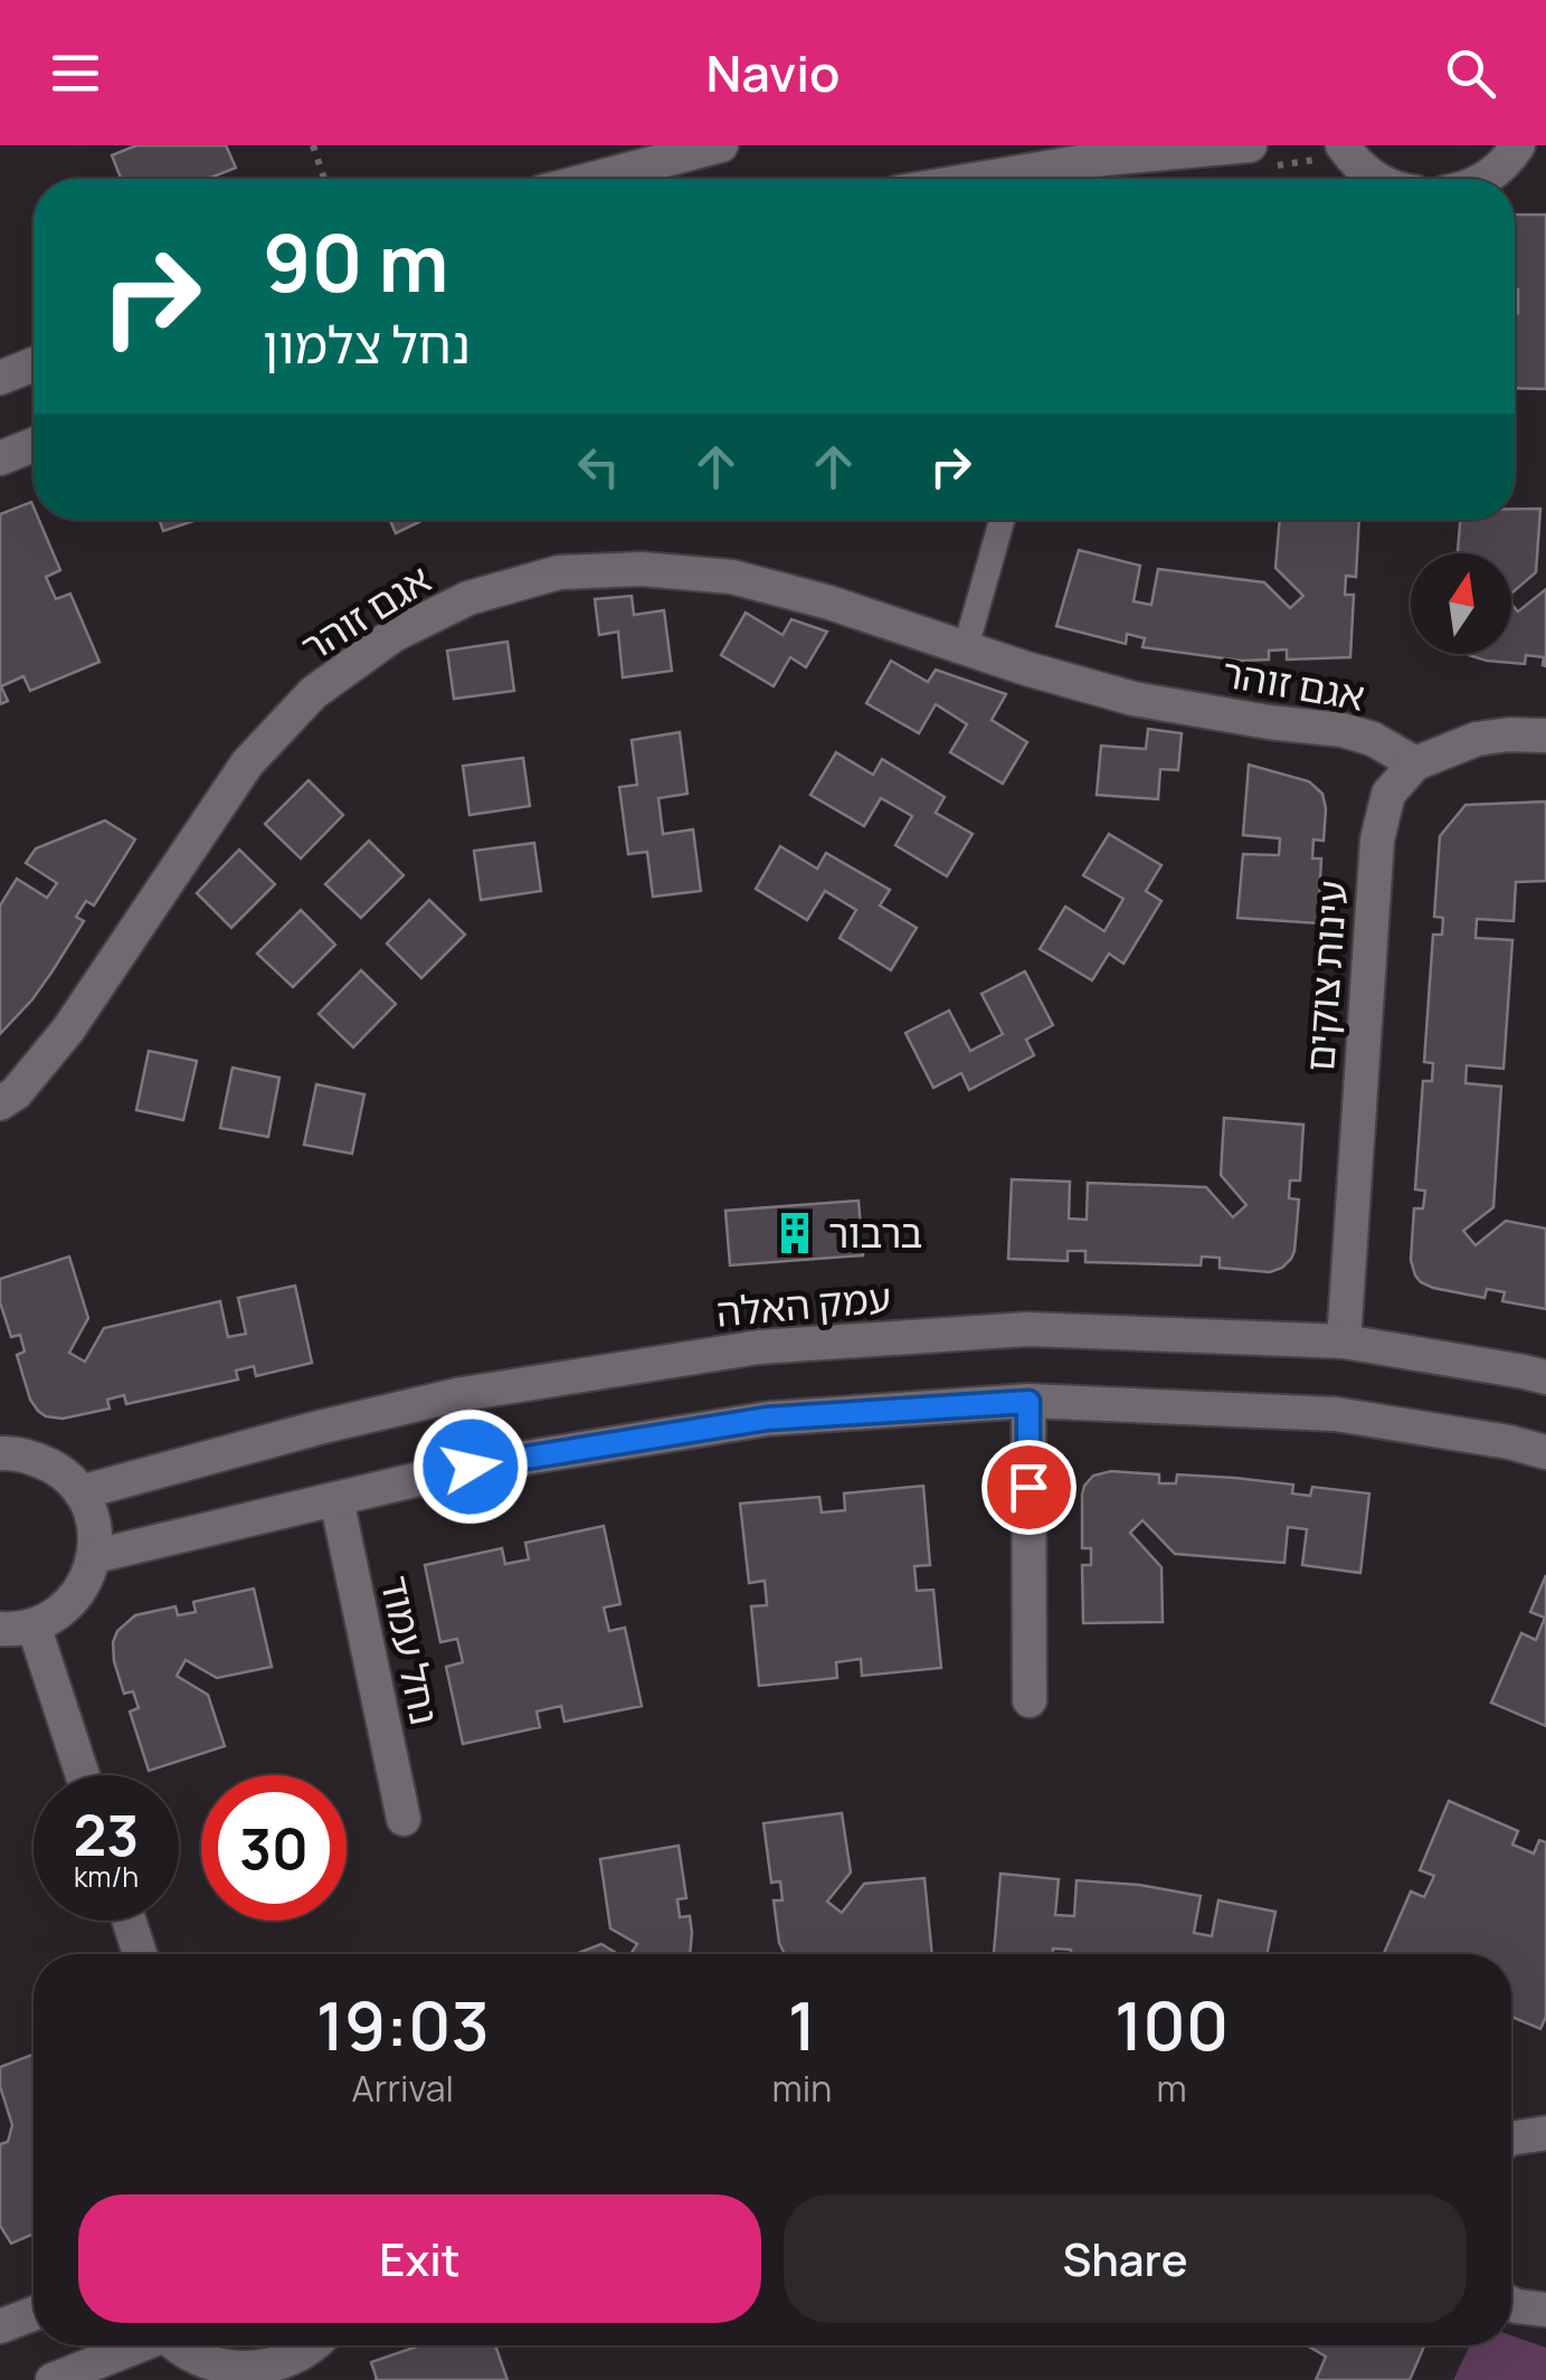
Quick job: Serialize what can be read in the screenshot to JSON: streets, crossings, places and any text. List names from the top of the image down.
{
  "streets": {
    "street": [
      "אגם זוהר",
      "עינות צוקים",
      "עמק האלה",
      "נחל עמוד"
    ]
  },
  "crossings": [
    ["אגם זוהר", "עינות צוקים"],
    ["עינות צוקים", "עמק האלה"]
  ],
  "places": {
    "building": ["ברבור"]
  },
  "north": "top",
  "page": {
    "header": "Navio",
    "turn": ["90 m", "נחל צלמון"],
    "speed": "23 km/h",
    "limit": "30",
    "eta": [
      "19:03",
      "Arrival",
      "1",
      "min",
      "100",
      "m"
    ],
    "buttons": ["Exit", "Share"]
  }
}
